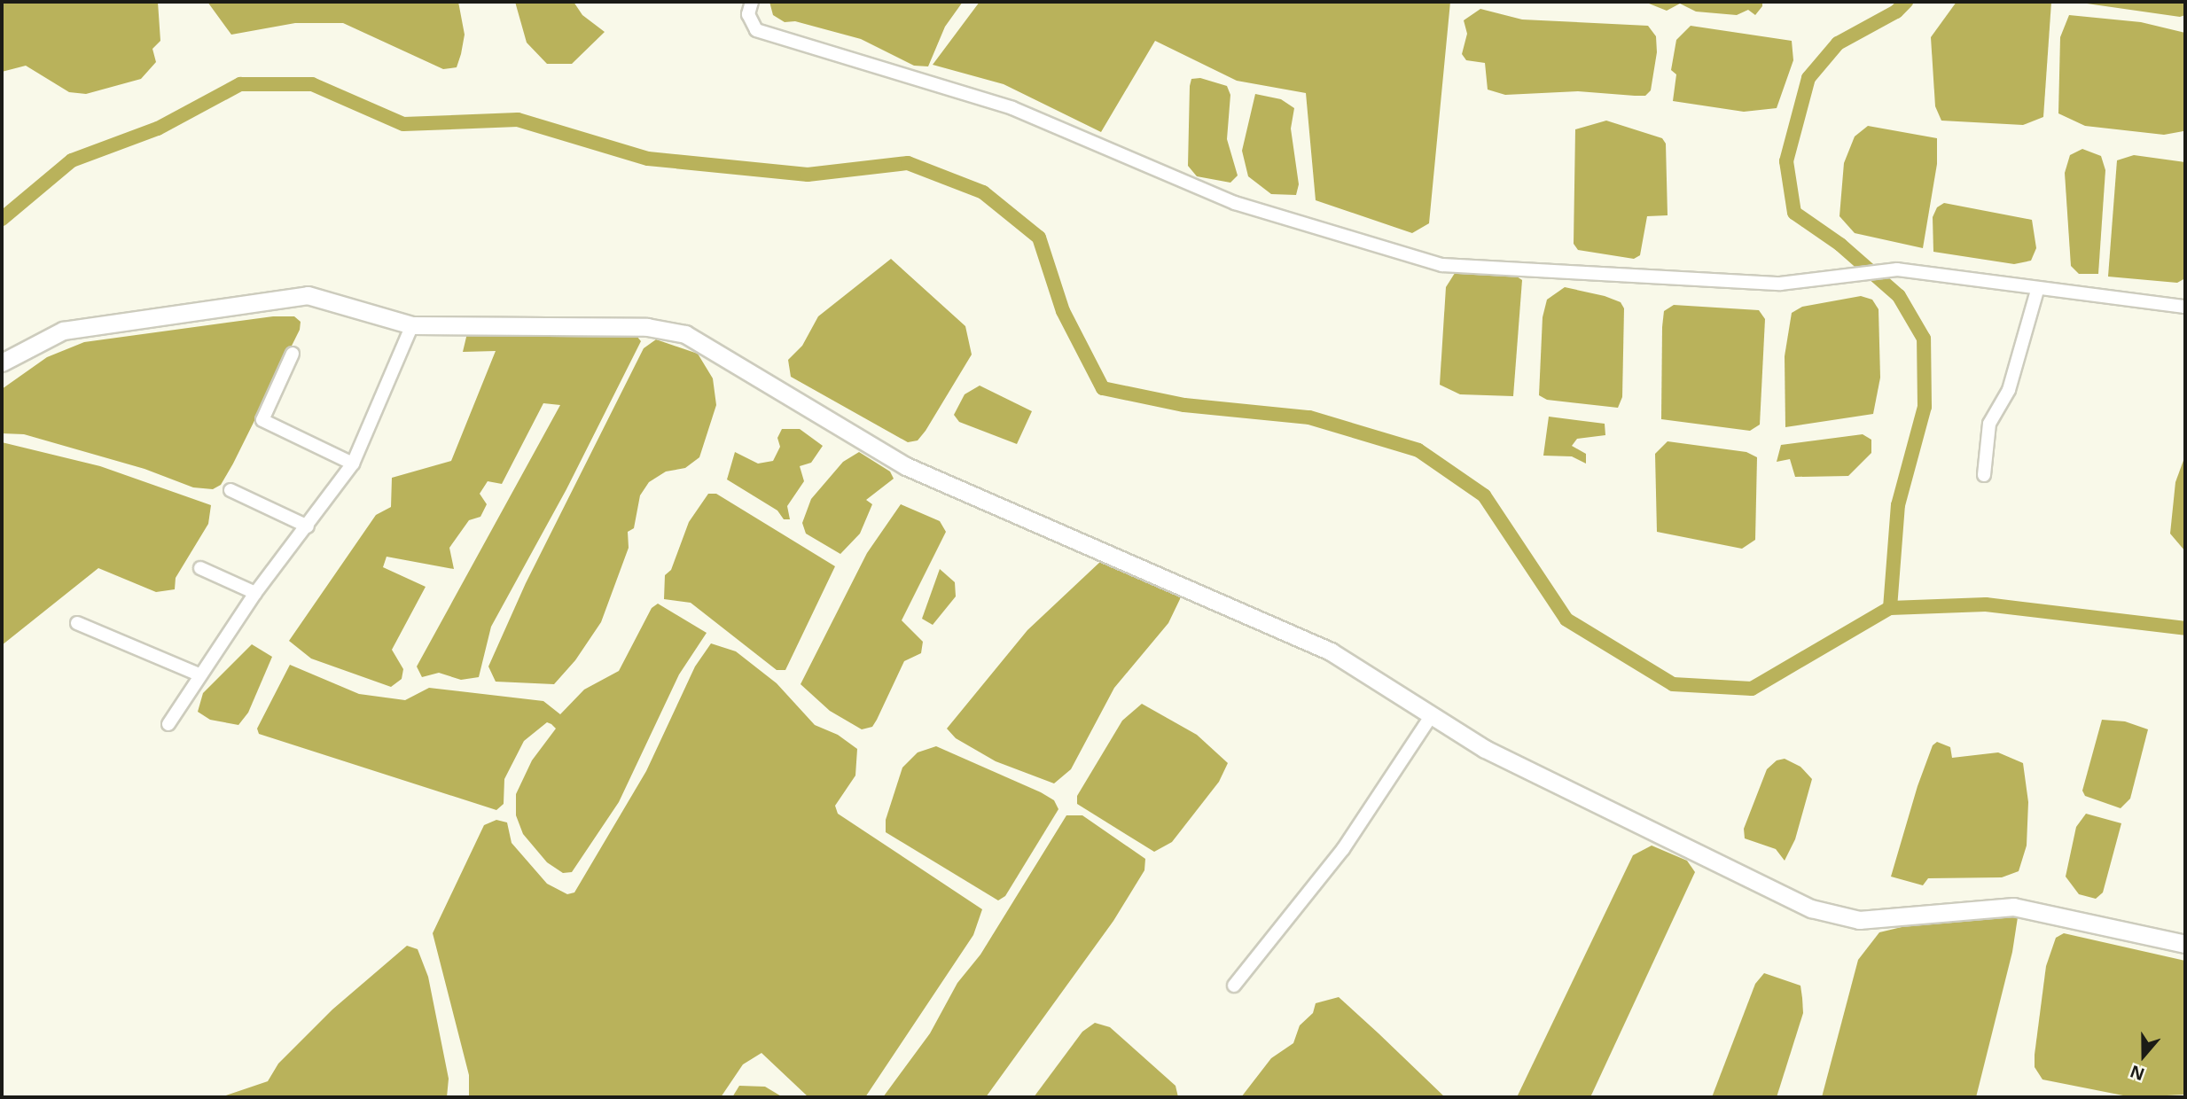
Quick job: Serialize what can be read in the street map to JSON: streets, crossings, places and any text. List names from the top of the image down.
{
  "north": "bottom"
}
